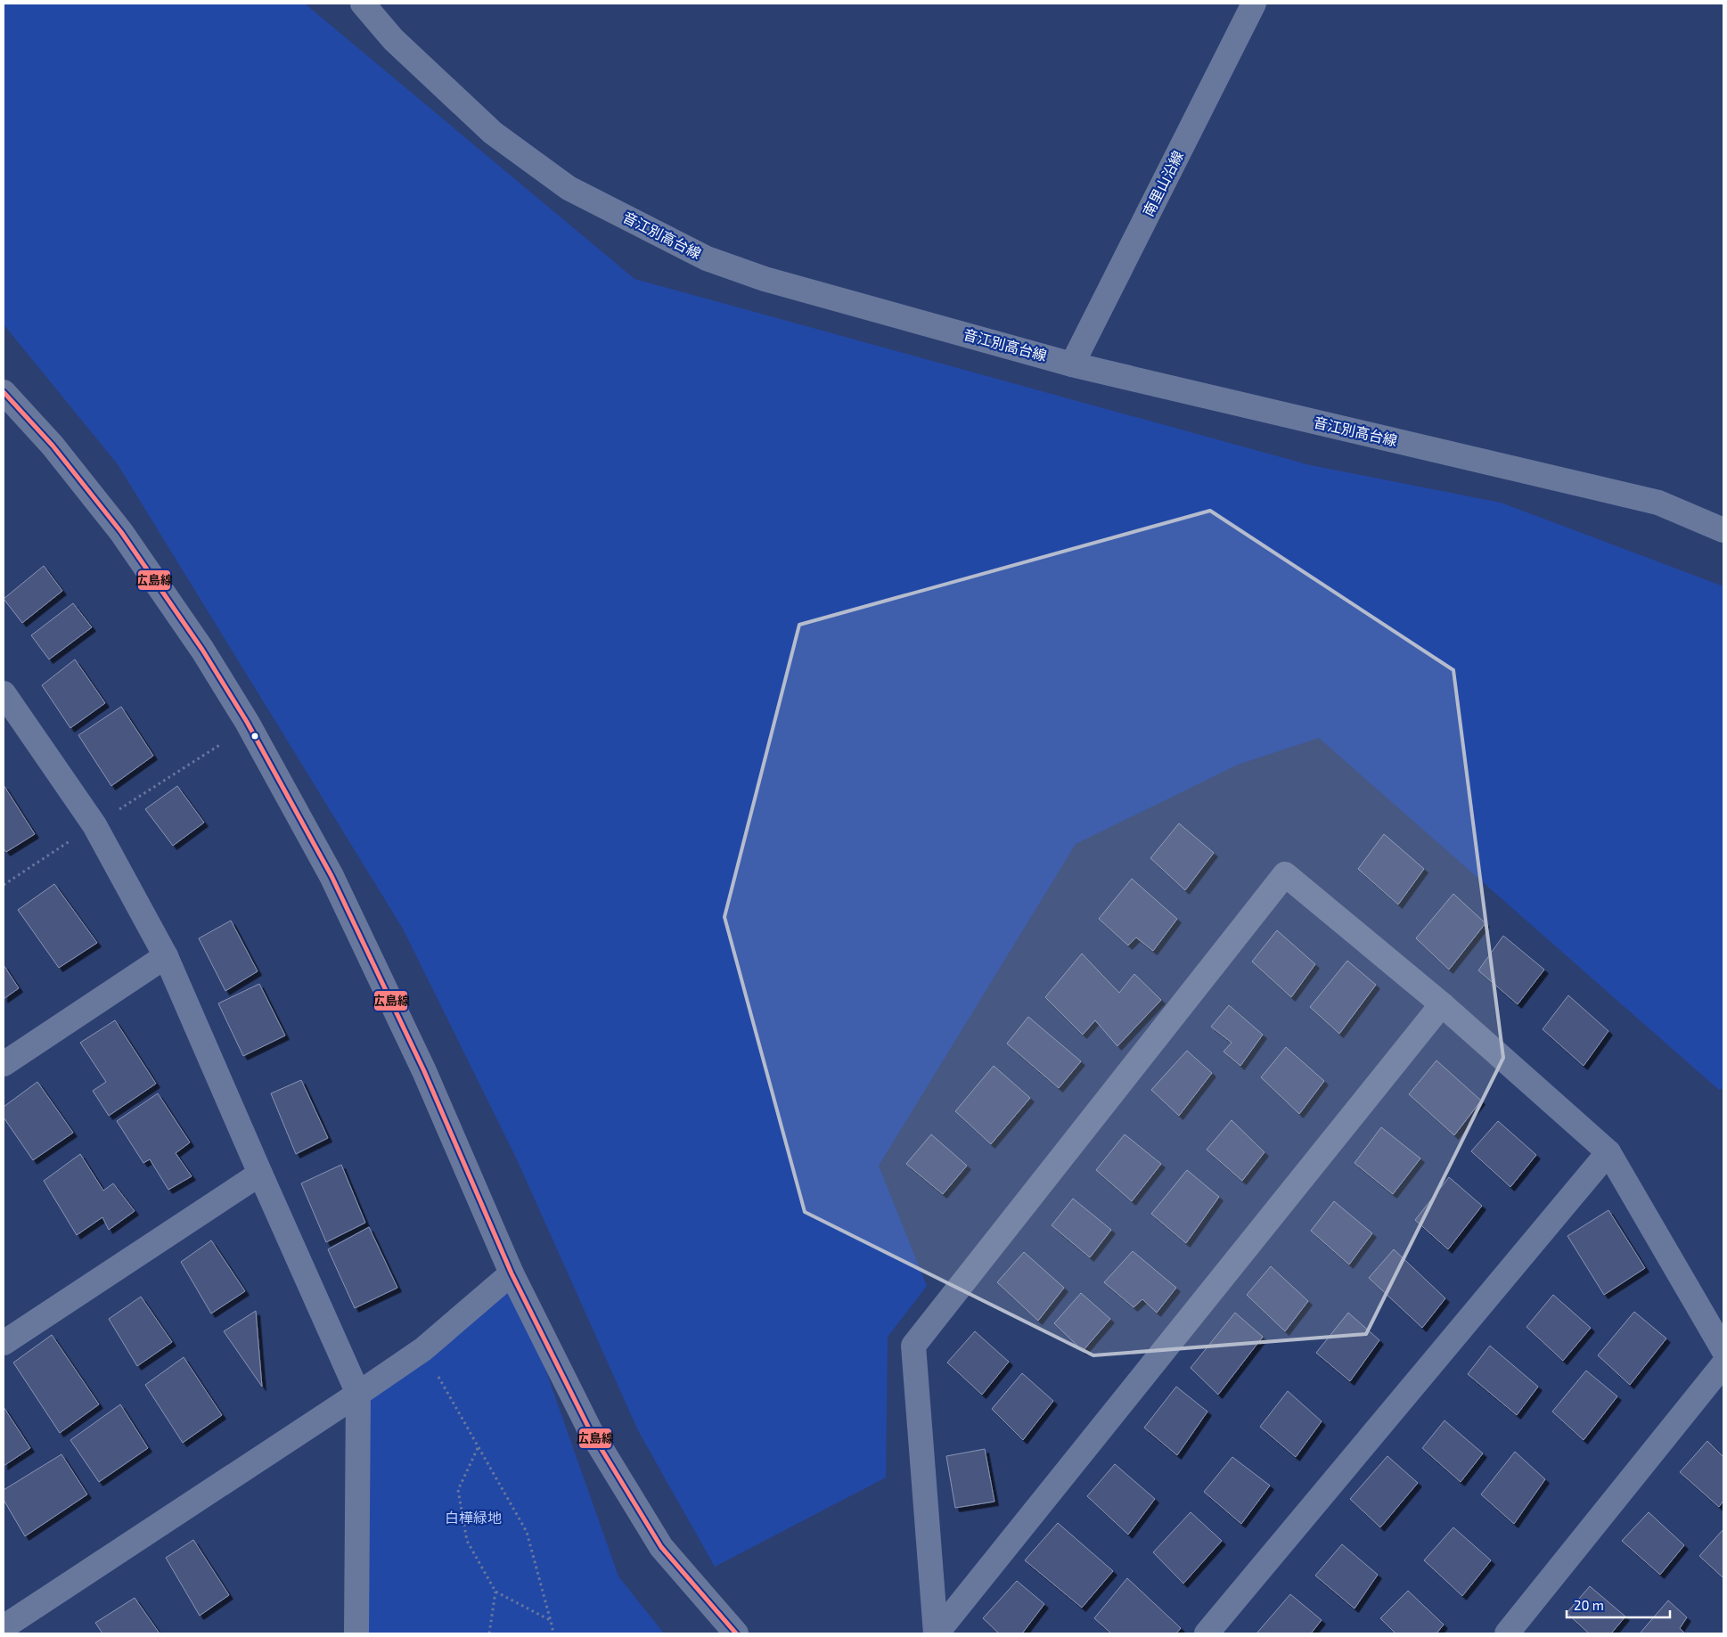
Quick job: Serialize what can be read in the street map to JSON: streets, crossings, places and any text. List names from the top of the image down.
{
  "streets": {
    "street": ["南里山沿線", "音江別高台線"]
  },
  "crossings": [
    ["南里山沿線", "音江別高台線"]
  ],
  "parks": ["白樺緑地"],
  "lines": ["transit line 広島線"],
  "scale_bar": "20 m"
}
